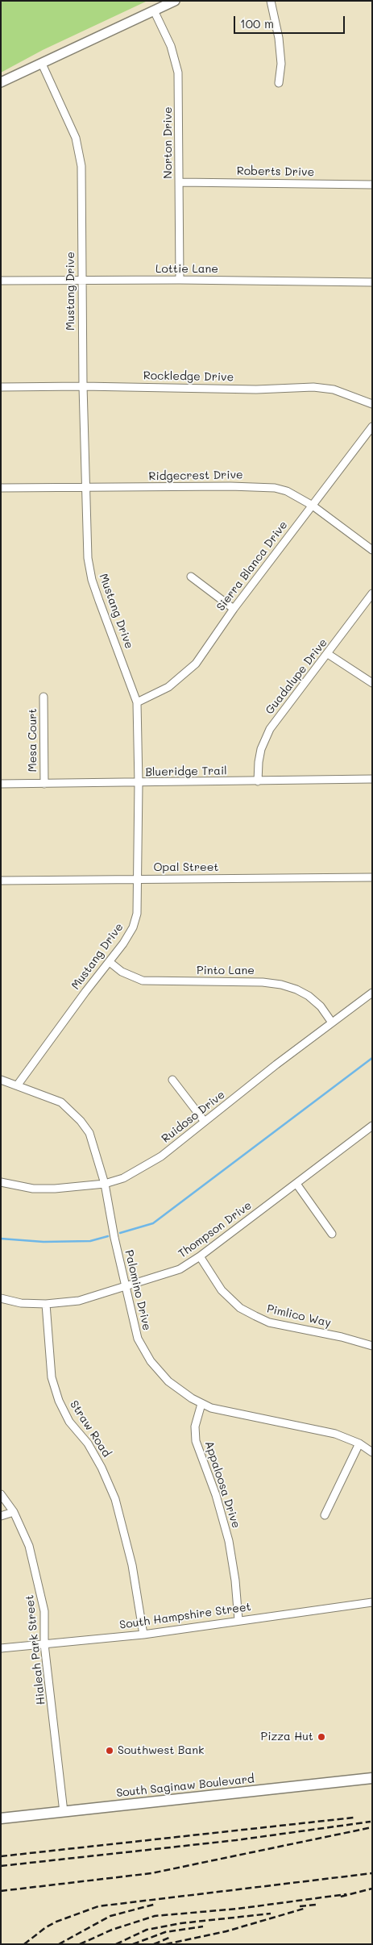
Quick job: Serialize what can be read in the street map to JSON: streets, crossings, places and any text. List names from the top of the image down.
{
  "streets": {
    "main road": ["South Saginaw Boulevard"],
    "street": [
      "Norton Drive",
      "Roberts Drive",
      "Lottie Lane",
      "Mustang Drive",
      "Rockledge Drive",
      "Ridgecrest Drive",
      "Sierra Blanca Drive",
      "Guadalupe Drive",
      "Mesa Court",
      "Blueridge Trail",
      "Opal Street",
      "Pinto Lane",
      "Ruidoso Drive",
      "Thompson Drive",
      "Palomino Drive",
      "Pimlico Way",
      "Straw Road",
      "Appaloosa Drive",
      "South Hampshire Street",
      "Hialeah Park Street"
    ]
  },
  "crossings": [
    ["Norton Drive", "Roberts Drive"],
    ["Norton Drive", "Lottie Lane"],
    ["Lottie Lane", "Mustang Drive"],
    ["Mustang Drive", "Rockledge Drive"],
    ["Mustang Drive", "Ridgecrest Drive"],
    ["Mustang Drive", "Sierra Blanca Drive"],
    ["Mustang Drive", "Blueridge Trail"],
    ["Mustang Drive", "Opal Street"],
    ["Mustang Drive", "Pinto Lane"],
    ["Mustang Drive", "Palomino Drive"],
    ["Ridgecrest Drive", "Sierra Blanca Drive"],
    ["Guadalupe Drive", "Blueridge Trail"],
    ["Mesa Court", "Blueridge Trail"],
    ["Pinto Lane", "Ruidoso Drive"],
    ["Ruidoso Drive", "Palomino Drive"],
    ["Thompson Drive", "Palomino Drive"],
    ["Thompson Drive", "Pimlico Way"],
    ["Thompson Drive", "Straw Road"],
    ["Palomino Drive", "Appaloosa Drive"],
    ["Straw Road", "South Hampshire Street"],
    ["Appaloosa Drive", "South Hampshire Street"],
    ["South Hampshire Street", "Hialeah Park Street"],
    ["Hialeah Park Street", "South Saginaw Boulevard"]
  ],
  "places": ["Pizza Hut", "Southwest Bank"],
  "scale_bar": "100 m"
}
